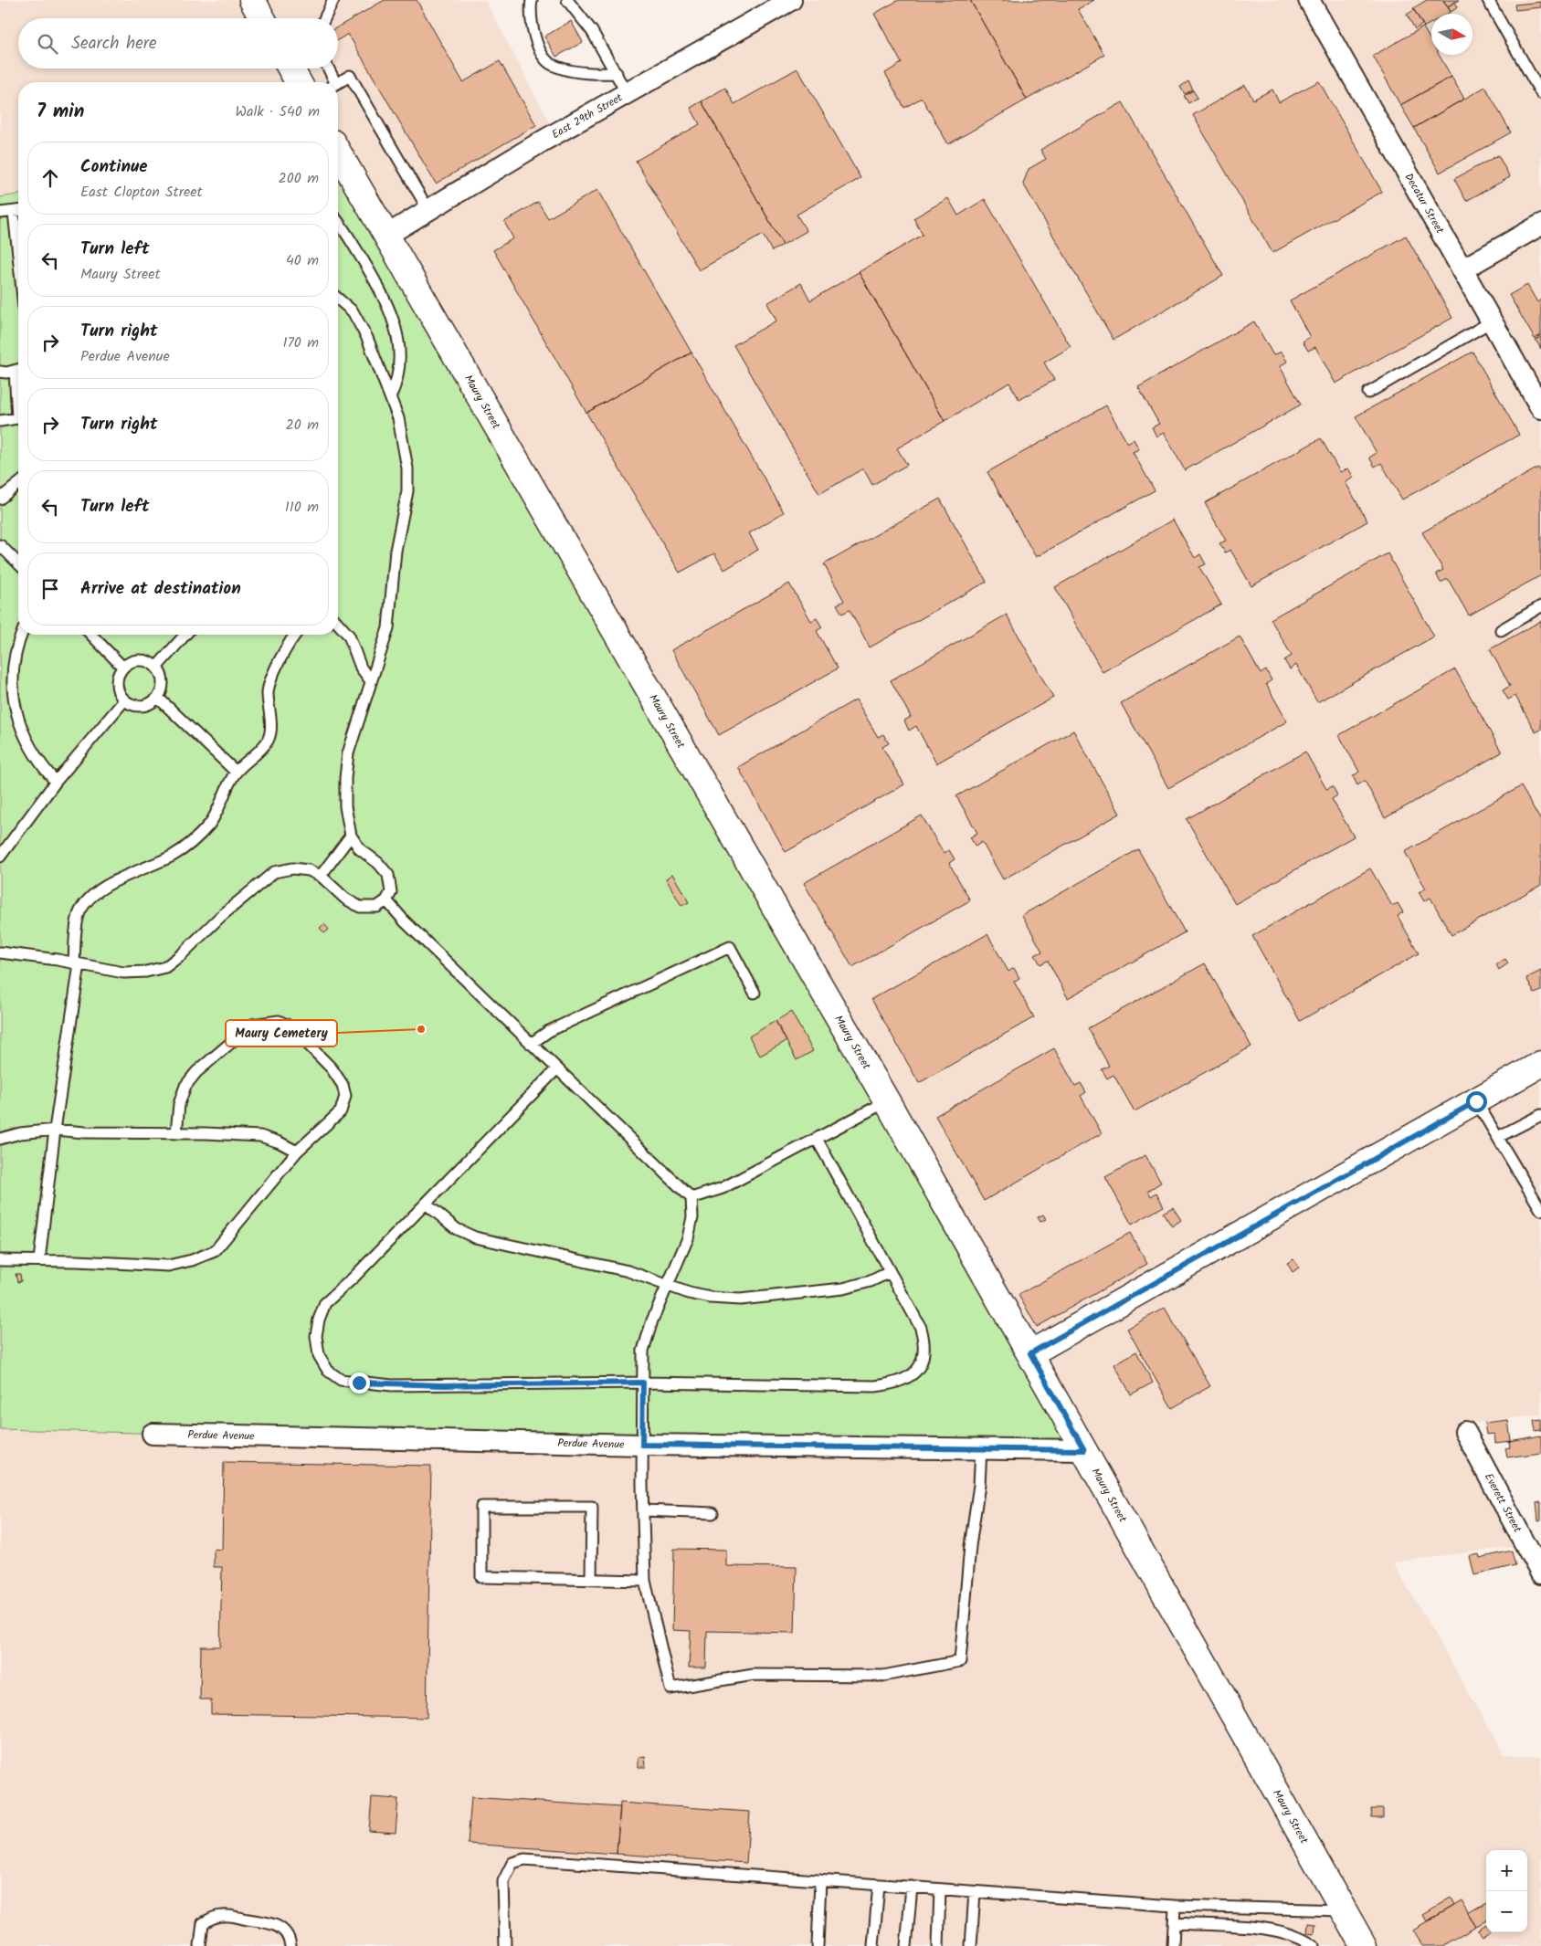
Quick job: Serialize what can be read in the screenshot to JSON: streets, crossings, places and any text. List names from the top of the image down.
{
  "streets": {
    "street": [
      "East 29th Street",
      "Decatur Street",
      "Maury Street",
      "Perdue Avenue",
      "Everett Street"
    ]
  },
  "crossings": [
    ["East 29th Street", "Maury Street"],
    ["Maury Street", "Perdue Avenue"]
  ],
  "places": ["Maury Cemetery"],
  "north": "right",
  "page": {
    "search": "Search here",
    "heading": ["7 min", "Walk · 540 m"],
    "list": [
      ["Continue", "East Clopton Street", "200 m"],
      ["Turn left", "Maury Street", "40 m"],
      ["Turn right", "Perdue Avenue", "170 m"],
      ["Turn right", "20 m"],
      ["Turn left", "110 m"],
      "Arrive at destination"
    ],
    "map_buttons": ["+", "−"]
  }
}
